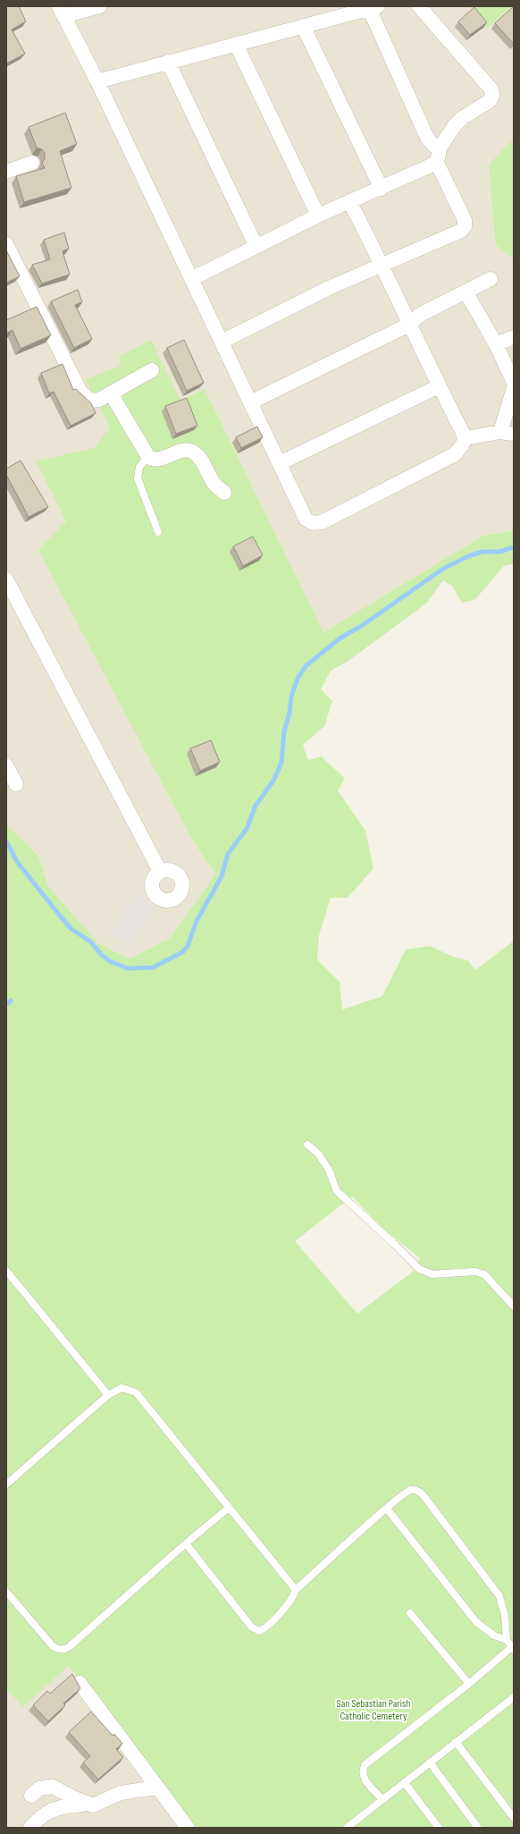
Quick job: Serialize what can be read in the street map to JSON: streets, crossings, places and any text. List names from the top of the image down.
{
  "parks": ["San Sebastian Parish Catholic Cemetery"]
}
